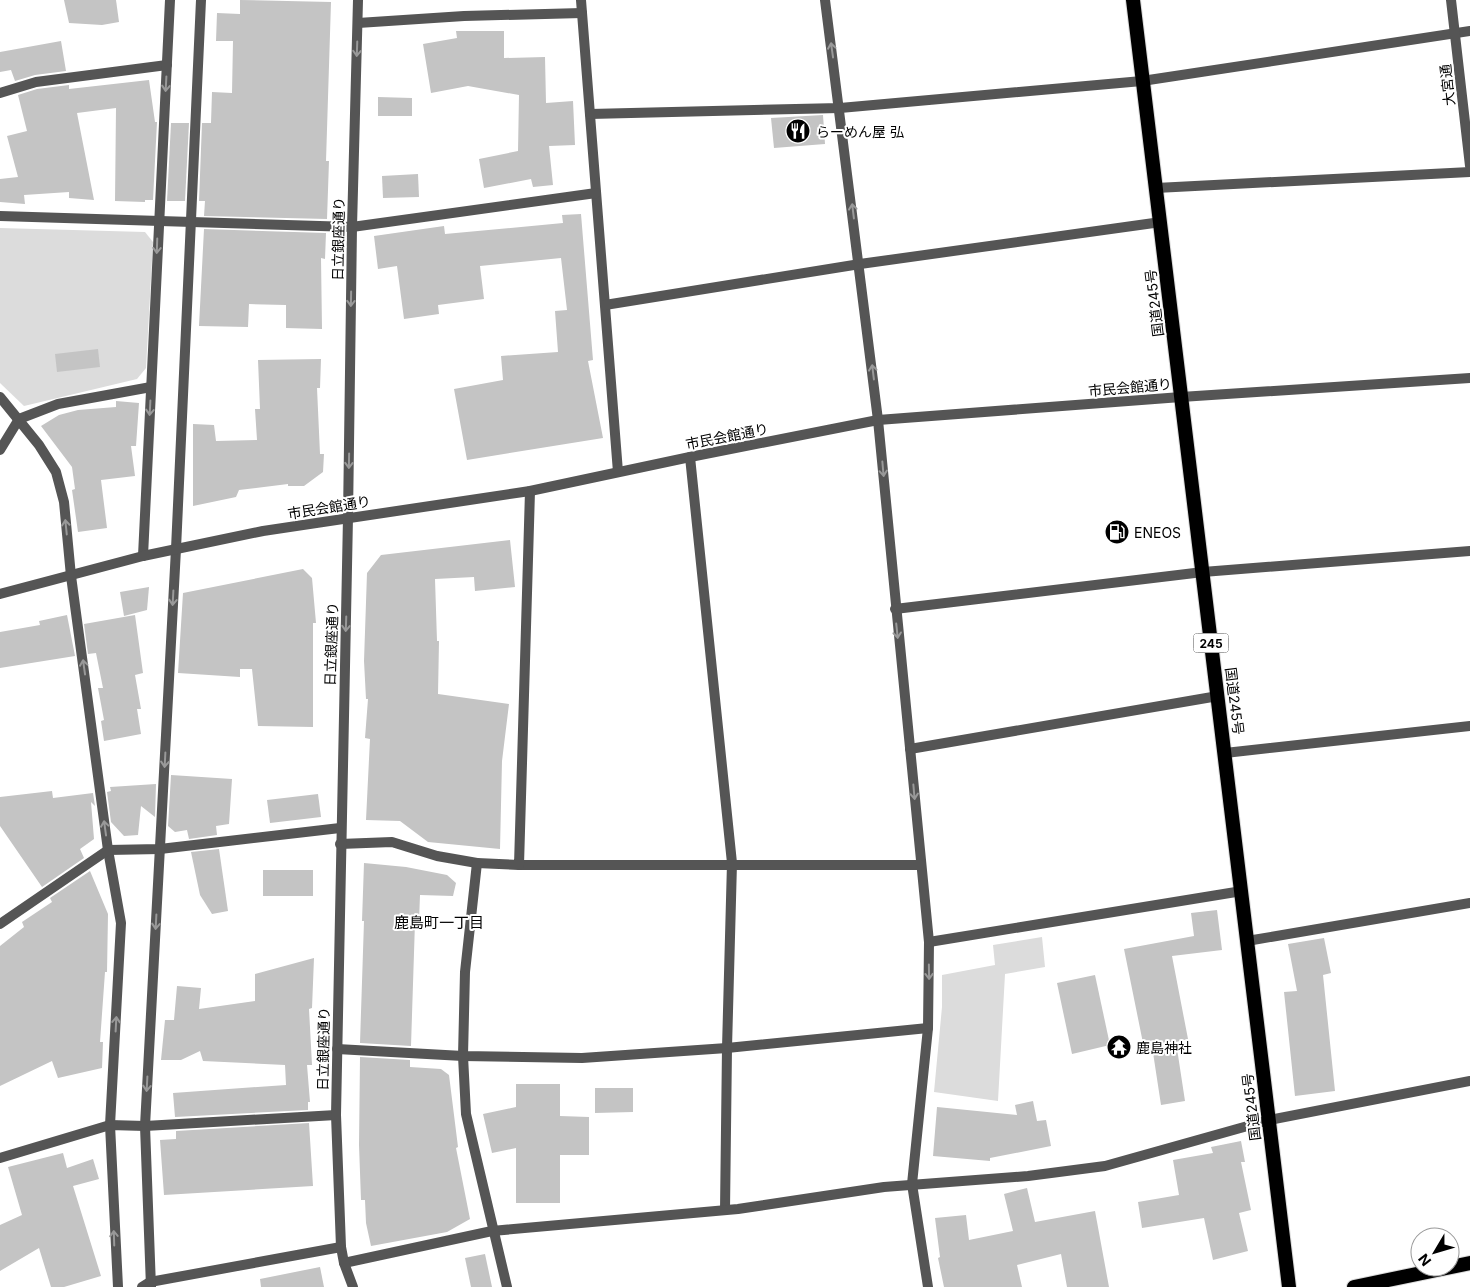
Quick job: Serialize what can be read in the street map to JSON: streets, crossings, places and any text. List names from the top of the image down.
{
  "streets": {
    "highway": ["国道245号", "245"],
    "street": ["大宮通", "日立銀座通り", "市民会館通り"]
  },
  "crossings": [
    ["日立銀座通り", "市民会館通り"],
    ["国道245号", "市民会館通り"]
  ],
  "one_way": ["日立銀座通り"],
  "districts": ["鹿島町一丁目"],
  "places": {
    "restaurant": ["らーめん屋 弘"],
    "fuel station": ["ENEOS"],
    "temple": ["鹿島神社"]
  },
  "north": "bottom left"
}
